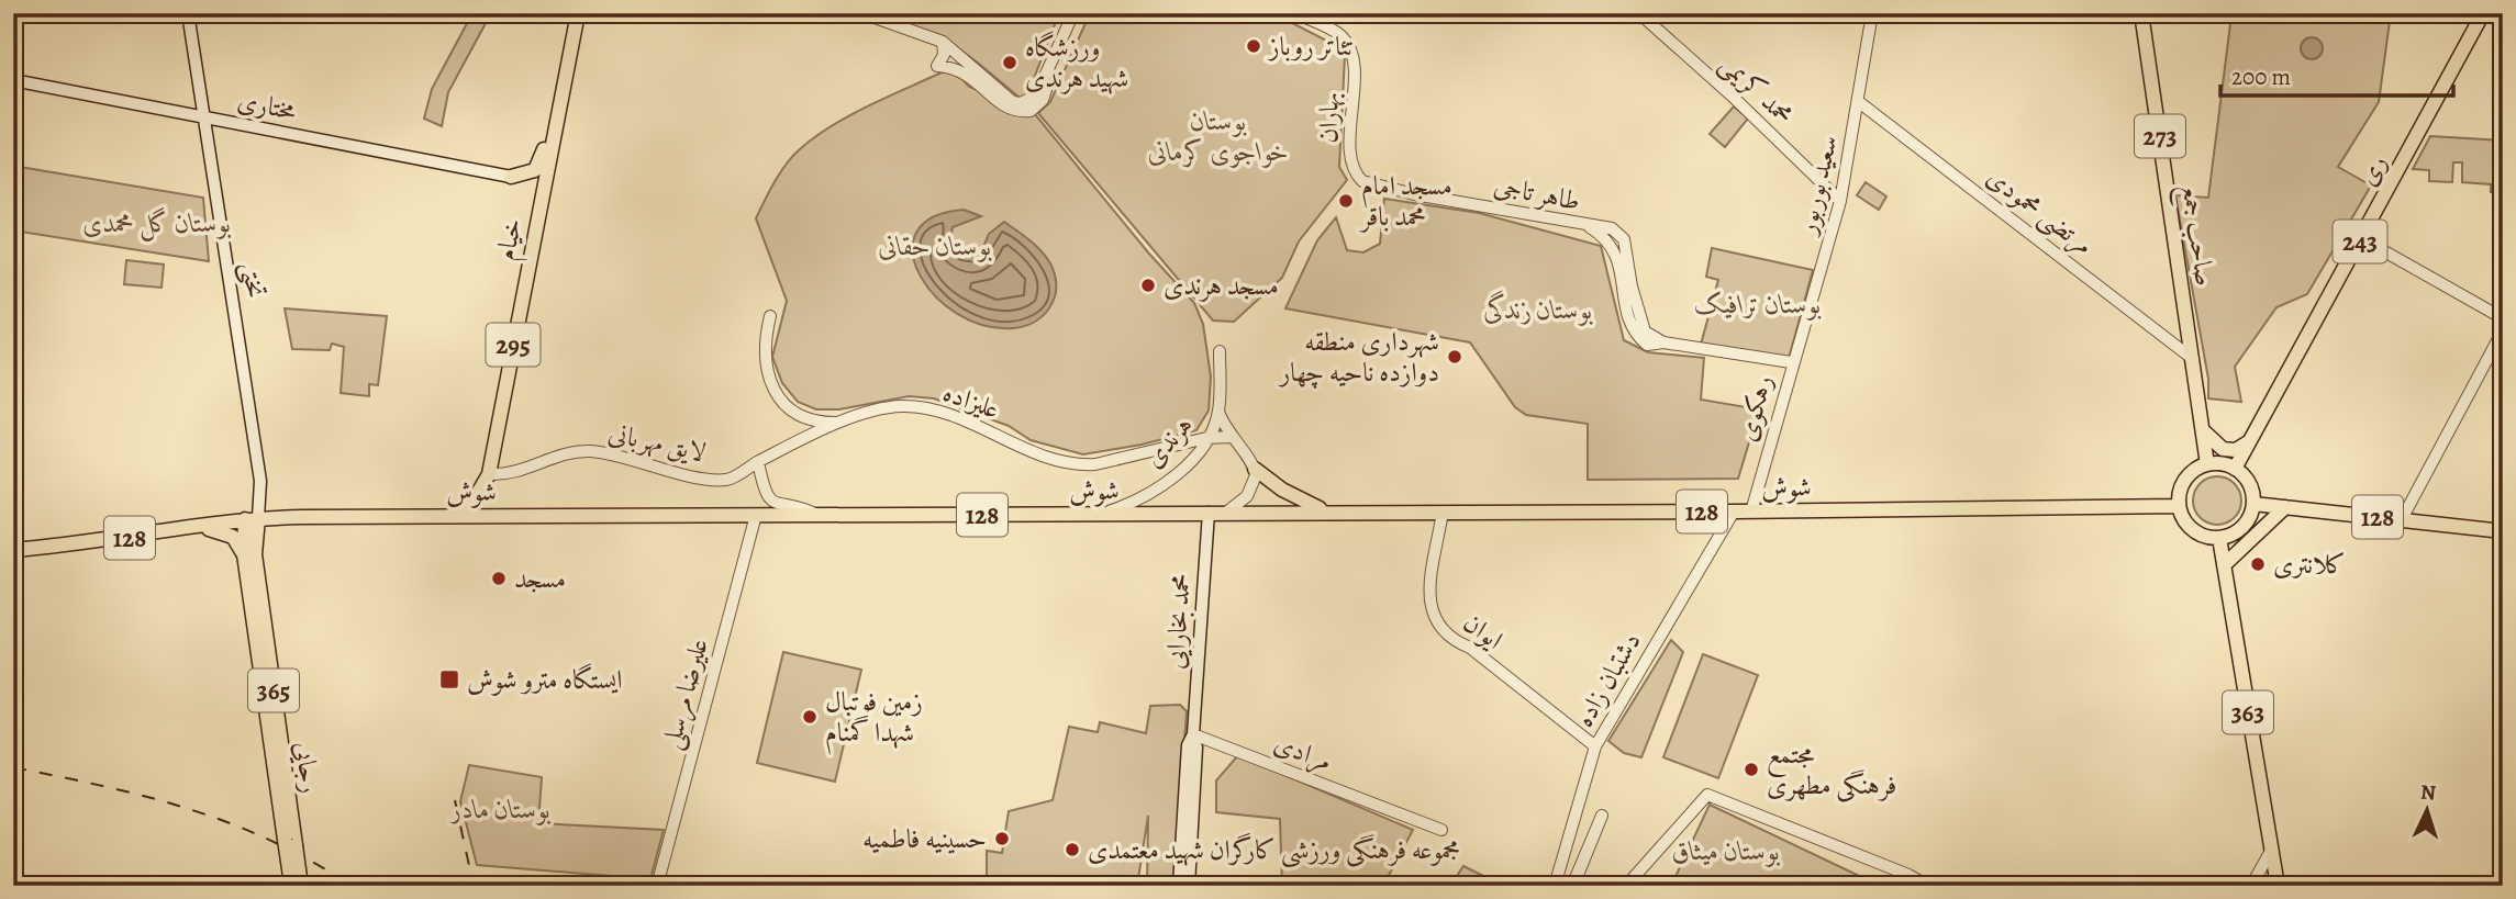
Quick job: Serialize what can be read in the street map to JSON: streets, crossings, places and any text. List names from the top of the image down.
{
  "streets": {
    "main road": [
      "مختاری",
      "273",
      "ری",
      "صاحب جمع",
      "خیام",
      "243",
      "تختی",
      "295",
      "شوش",
      "128",
      "محمد بخارایی",
      "365",
      "363",
      "رجایی"
    ],
    "street": [
      "محمد کریمی",
      "بهاران",
      "سعید بوربور",
      "طاهر تاجی",
      "مرتضی محمودی",
      "علیزاده",
      "رهکوی",
      "هرندی",
      "لایق مهربانی",
      "ایوان",
      "دشتبان زاده",
      "علیرضا مرسلی",
      "مرادی"
    ]
  },
  "crossings": [
    ["محمد کریمی", "سعید بوربور"],
    ["مختاری", "تختی"],
    ["بهاران", "طاهر تاجی"],
    ["ری", "صاحب جمع"],
    ["ری", "شوش"],
    ["ری", "128"],
    ["ری", "363"],
    ["سعید بوربور", "طاهر تاجی"],
    ["سعید بوربور", "مرتضی محمودی"],
    ["سعید بوربور", "رهکوی"],
    ["طاهر تاجی", "رهکوی"],
    ["مرتضی محمودی", "صاحب جمع"],
    ["صاحب جمع", "شوش"],
    ["صاحب جمع", "128"],
    ["صاحب جمع", "363"],
    ["خیام", "295"],
    ["خیام", "لایق مهربانی"],
    ["تختی", "شوش"],
    ["تختی", "365"],
    ["295", "لایق مهربانی"],
    ["295", "شوش"],
    ["علیزاده", "هرندی"],
    ["علیزاده", "لایق مهربانی"],
    ["رهکوی", "شوش"],
    ["هرندی", "شوش"],
    ["شوش", "128"],
    ["شوش", "محمد بخارایی"],
    ["شوش", "ایوان"],
    ["شوش", "دشتبان زاده"],
    ["شوش", "365"],
    ["شوش", "علیرضا مرسلی"],
    ["شوش", "363"],
    ["128", "363"],
    ["محمد بخارایی", "مرادی"],
    ["ایوان", "دشتبان زاده"],
    ["365", "رجایی"]
  ],
  "parks": [
    "بوستان خواجوی کرمانی",
    "بوستان گل محمدی",
    "بوستان حقانی",
    "بوستان ترافیک",
    "بوستان زندگی",
    "بوستان مادر",
    "بوستان میثاق"
  ],
  "places": {
    "other": [
      "تئاتر روباز",
      "ورزشگاه شهید هرندی",
      "مسجد امام محمد باقر",
      "مسجد هرندی",
      "شهرداری منطقه دوازده ناحیه چهار",
      "کلانتری",
      "مسجد",
      "زمین فوتبال شهدا گمنام",
      "مجتمع فرهنگی مطهری",
      "حسینیه فاطمیه",
      "مجموعه فرهنگی ورزشی کارگران شهید معتمدی"
    ],
    "transit": ["ایستگاه مترو شوش"]
  },
  "scale_bar": "200 m",
  "north": "top"
}
